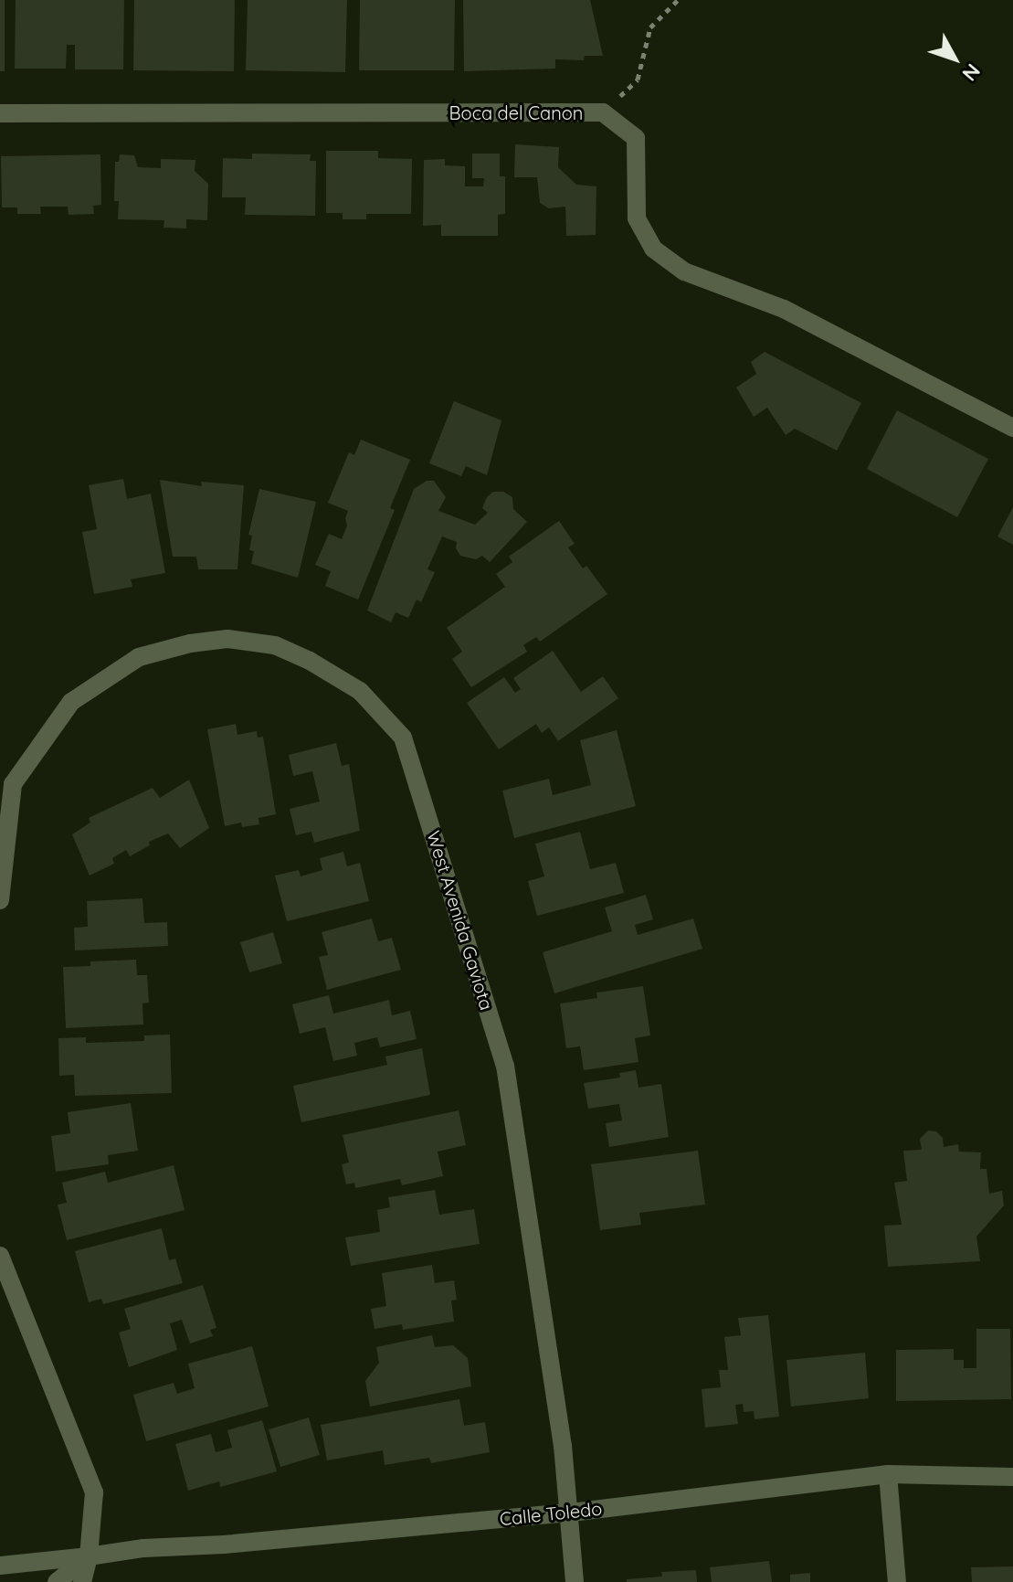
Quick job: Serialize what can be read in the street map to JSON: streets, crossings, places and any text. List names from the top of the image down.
{
  "streets": {
    "street": ["Boca del Canon", "West Avenida Gaviota", "Calle Toledo"]
  },
  "crossings": [
    ["West Avenida Gaviota", "Calle Toledo"]
  ],
  "north": "bottom right"
}
